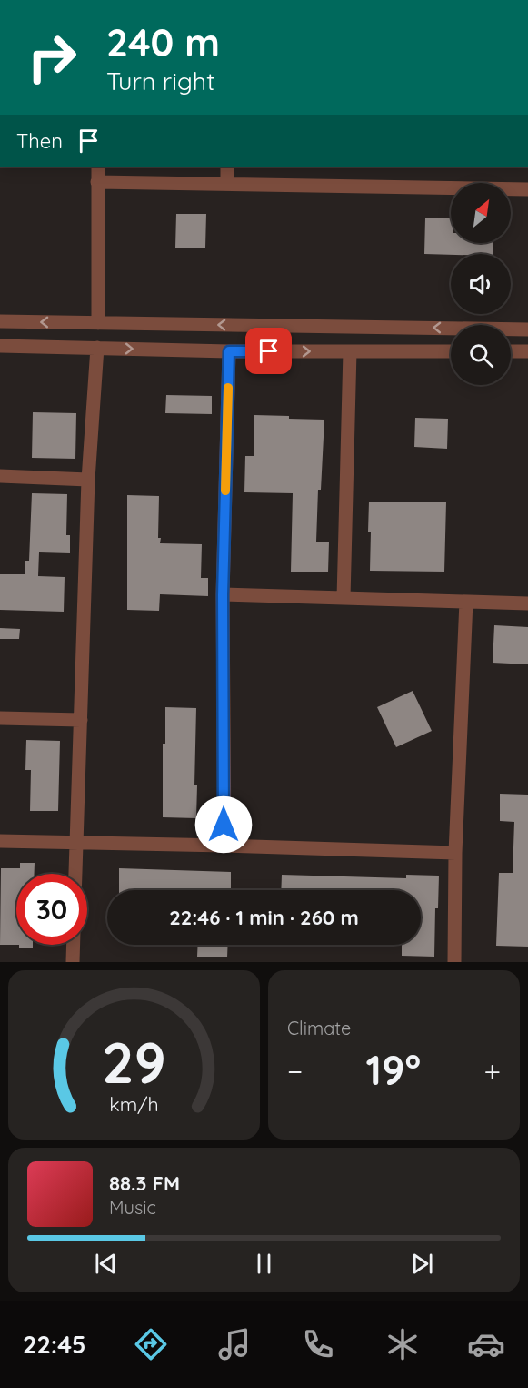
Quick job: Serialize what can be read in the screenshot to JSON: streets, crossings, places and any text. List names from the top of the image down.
{
  "north": "top right",
  "page": {
    "turn": ["240 m", "Turn right"],
    "then": "Then",
    "limit": "30",
    "trip": "22:46 · 1 min · 260 m",
    "tile": "Climate",
    "heat": ["−", "19°", "+"],
    "song": ["88.3 FM", "Music"],
    "tabs": "22:45",
    "gauge": ["29", "km/h"]
  }
}
